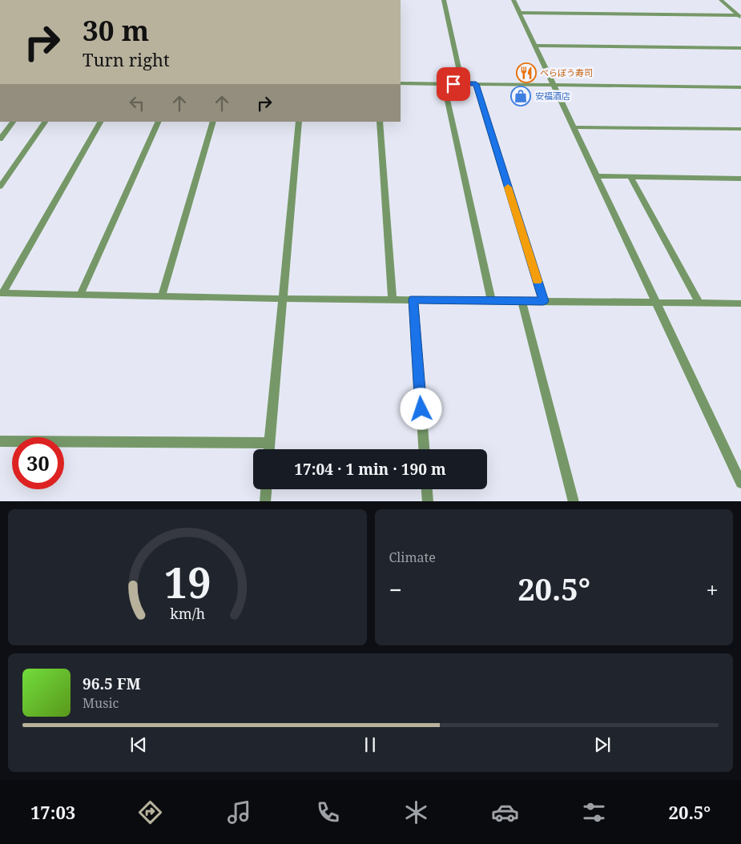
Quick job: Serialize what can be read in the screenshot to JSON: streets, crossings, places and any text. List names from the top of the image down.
{
  "places": {
    "restaurant": ["べらぼう寿司"],
    "shop": ["安福酒店"]
  },
  "page": {
    "turn": ["30 m", "Turn right"],
    "limit": "30",
    "trip": "17:04 · 1 min · 190 m",
    "tile": "Climate",
    "heat": ["−", "20.5°", "+"],
    "song": ["96.5 FM", "Music"],
    "tabs": ["17:03", "20.5°"],
    "gauge": ["19", "km/h"]
  }
}
